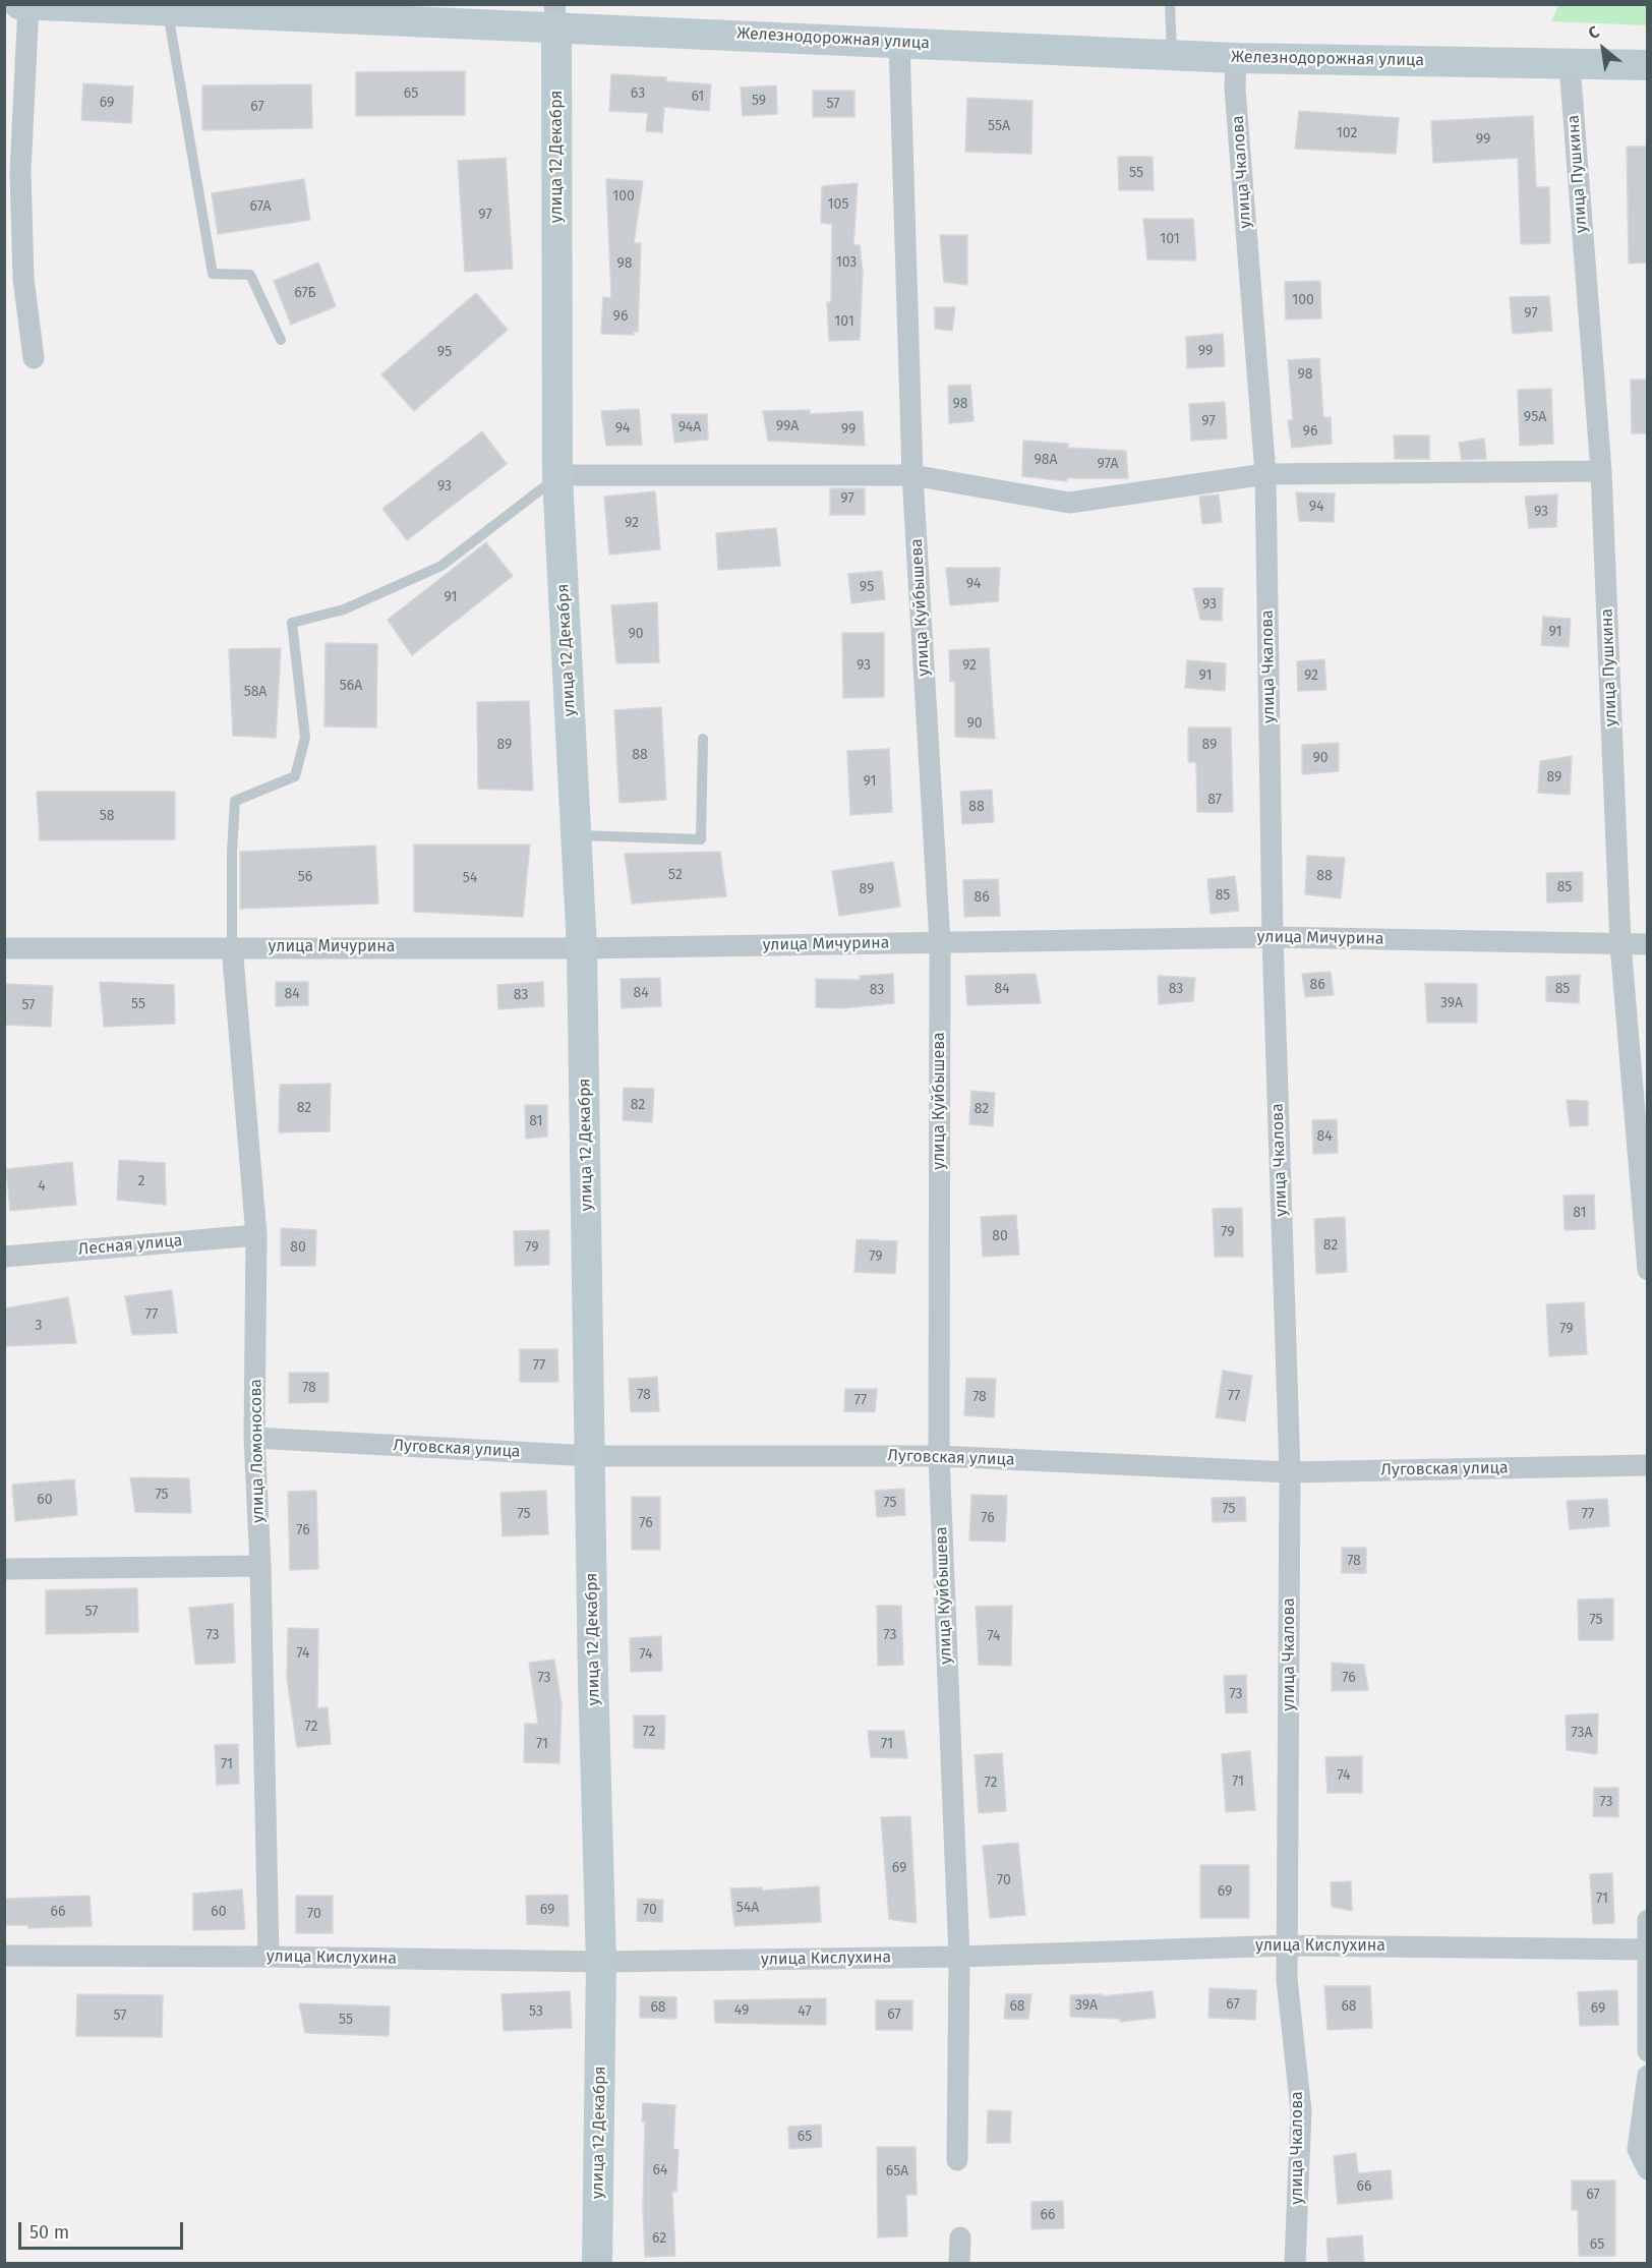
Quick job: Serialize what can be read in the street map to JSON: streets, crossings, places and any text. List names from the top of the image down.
{
  "streets": {
    "street": [
      "Железнодорожная улица",
      "улица 12 Декабря",
      "улица Чкалова",
      "улица Пушкина",
      "улица Куйбышева",
      "улица Мичурина",
      "Лесная улица",
      "Луговская улица",
      "улица Ломоносова",
      "улица Кислухина"
    ]
  },
  "crossings": [
    ["Железнодорожная улица", "улица 12 Декабря"],
    ["Железнодорожная улица", "улица Чкалова"],
    ["Железнодорожная улица", "улица Пушкина"],
    ["Железнодорожная улица", "улица Куйбышева"],
    ["улица 12 Декабря", "улица Мичурина"],
    ["улица 12 Декабря", "Луговская улица"],
    ["улица 12 Декабря", "улица Кислухина"],
    ["улица Чкалова", "улица Мичурина"],
    ["улица Чкалова", "Луговская улица"],
    ["улица Чкалова", "улица Кислухина"],
    ["улица Пушкина", "улица Мичурина"],
    ["улица Куйбышева", "улица Мичурина"],
    ["улица Куйбышева", "Луговская улица"],
    ["улица Куйбышева", "улица Кислухина"],
    ["улица Мичурина", "улица Ломоносова"],
    ["Лесная улица", "улица Ломоносова"],
    ["Луговская улица", "улица Ломоносова"],
    ["улица Ломоносова", "улица Кислухина"]
  ],
  "house_numbers": [
    "65",
    "63",
    "61",
    "59",
    "69",
    "57",
    "67",
    "55А",
    "102",
    "99",
    "55",
    "100",
    "105",
    "67А",
    "97",
    "101",
    "103",
    "98",
    "67Б",
    "100",
    "97",
    "96",
    "101",
    "99",
    "95",
    "98",
    "98",
    "95А",
    "97",
    "99А",
    "94А",
    "94",
    "99",
    "96",
    "98А",
    "97А",
    "93",
    "97",
    "94",
    "93",
    "92",
    "94",
    "95",
    "91",
    "93",
    "91",
    "90",
    "93",
    "92",
    "91",
    "92",
    "56А",
    "58А",
    "90",
    "89",
    "89",
    "88",
    "90",
    "89",
    "91",
    "87",
    "88",
    "58",
    "52",
    "88",
    "56",
    "54",
    "85",
    "89",
    "85",
    "86",
    "86",
    "84",
    "83",
    "85",
    "83",
    "84",
    "84",
    "83",
    "39А",
    "55",
    "57",
    "82",
    "82",
    "82",
    "81",
    "84",
    "2",
    "4",
    "81",
    "79",
    "80",
    "82",
    "80",
    "79",
    "79",
    "77",
    "3",
    "79",
    "77",
    "78",
    "78",
    "77",
    "78",
    "77",
    "75",
    "60",
    "75",
    "75",
    "75",
    "77",
    "76",
    "76",
    "76",
    "78",
    "57",
    "75",
    "73",
    "73",
    "74",
    "74",
    "74",
    "73",
    "76",
    "73",
    "72",
    "72",
    "73А",
    "71",
    "71",
    "71",
    "74",
    "71",
    "72",
    "73",
    "69",
    "70",
    "69",
    "71",
    "54А",
    "69",
    "70",
    "66",
    "60",
    "70",
    "67",
    "39А",
    "68",
    "68",
    "68",
    "69",
    "49",
    "53",
    "47",
    "67",
    "57",
    "55",
    "65",
    "64",
    "65А",
    "66",
    "67",
    "66",
    "62",
    "65"
  ],
  "scale_bar": "50 m",
  "north": "top left"
}
